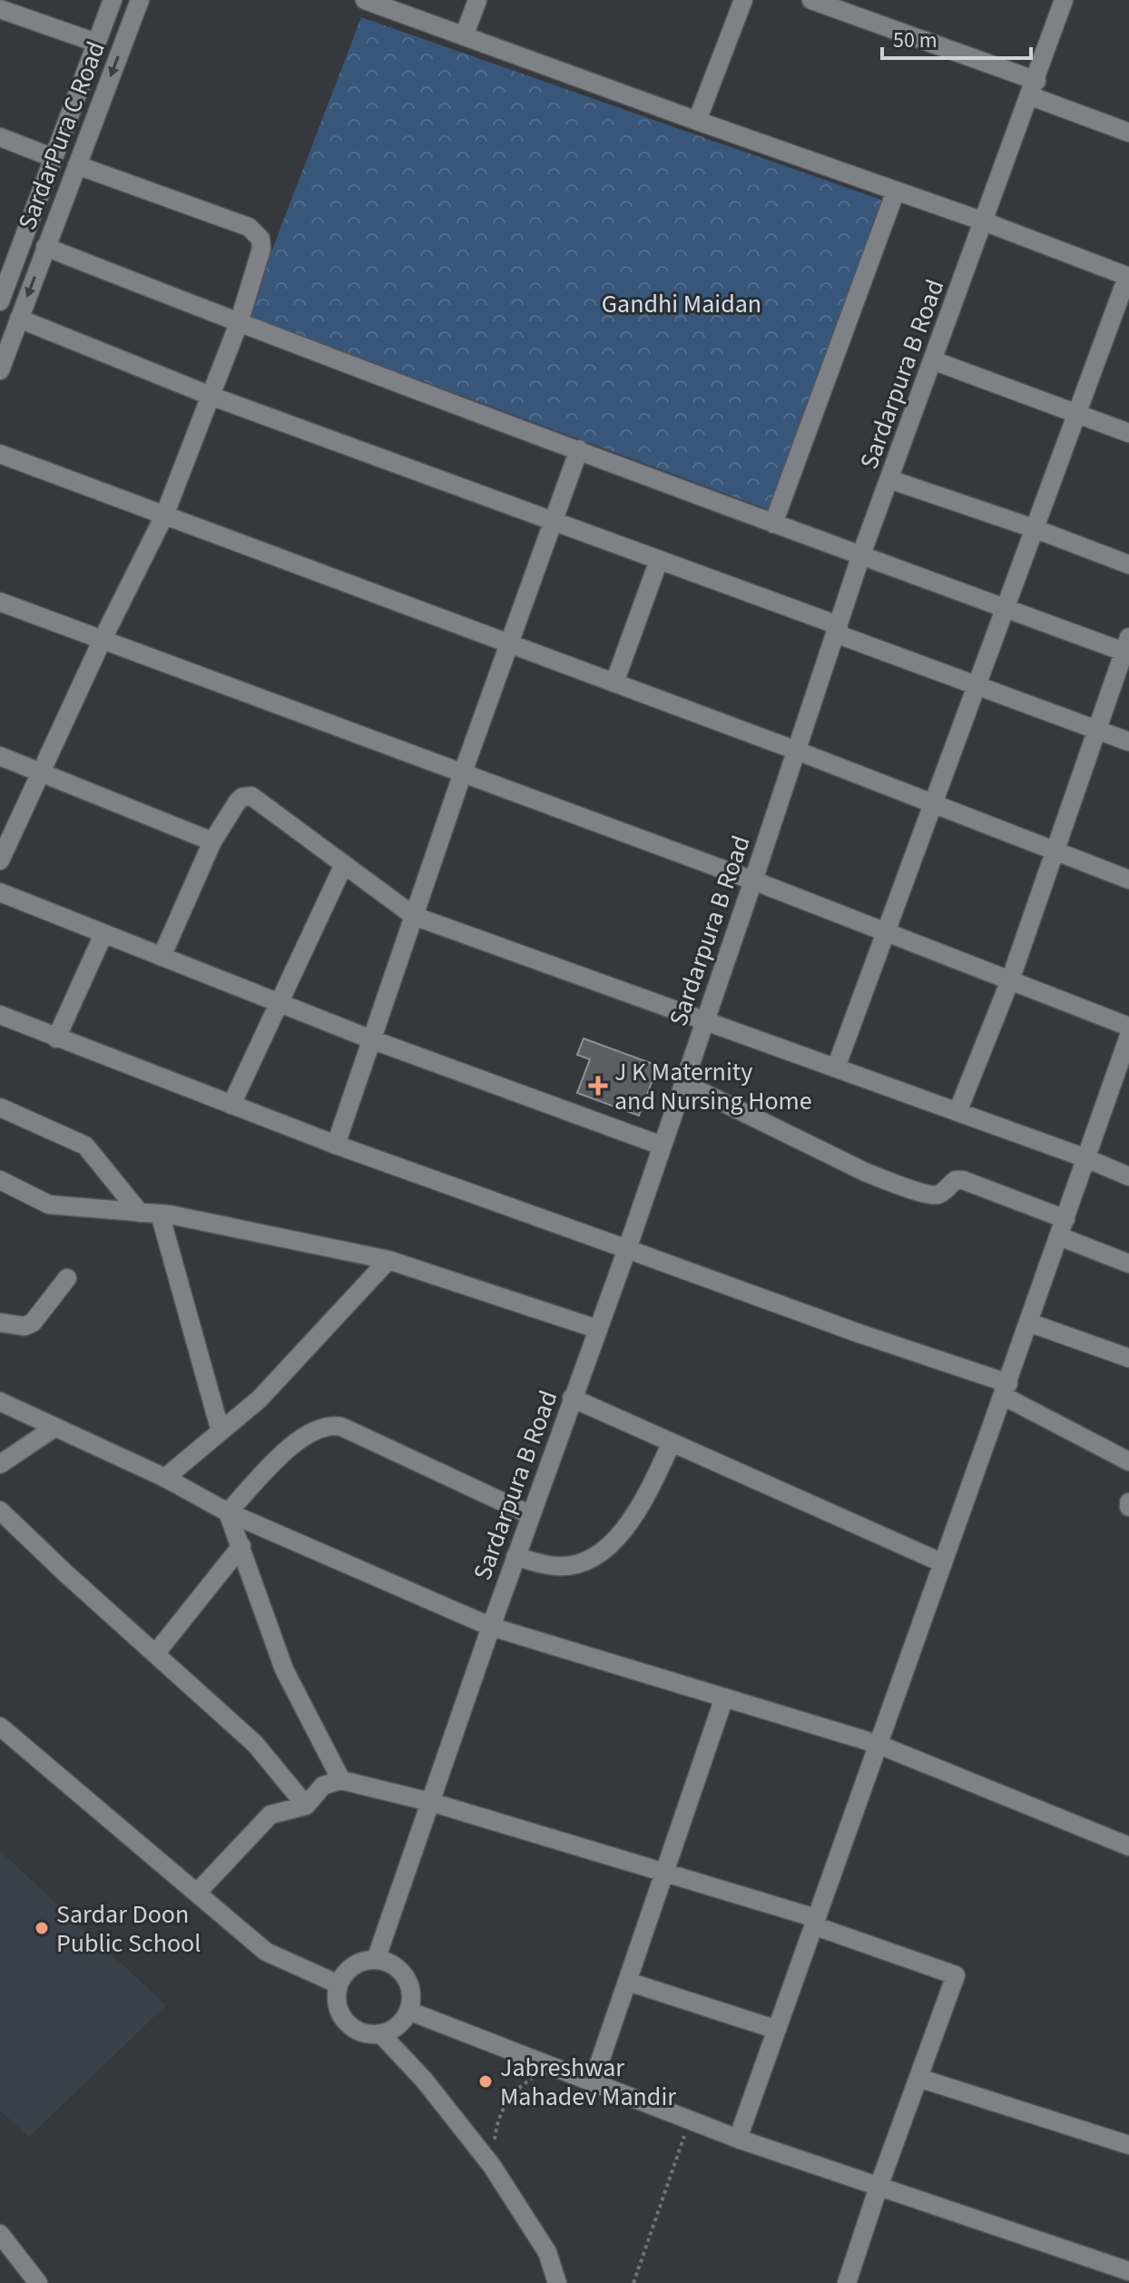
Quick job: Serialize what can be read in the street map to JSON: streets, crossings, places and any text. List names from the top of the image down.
{
  "streets": {
    "street": ["SardarPura C Road", "Sardarpura B Road"]
  },
  "parks": ["Gandhi Maidan"],
  "places": {
    "health": ["J K Maternity and Nursing Home"],
    "other": ["Sardar Doon Public School", "Jabreshwar Mahadev Mandir"]
  },
  "scale_bar": "50 m"
}
